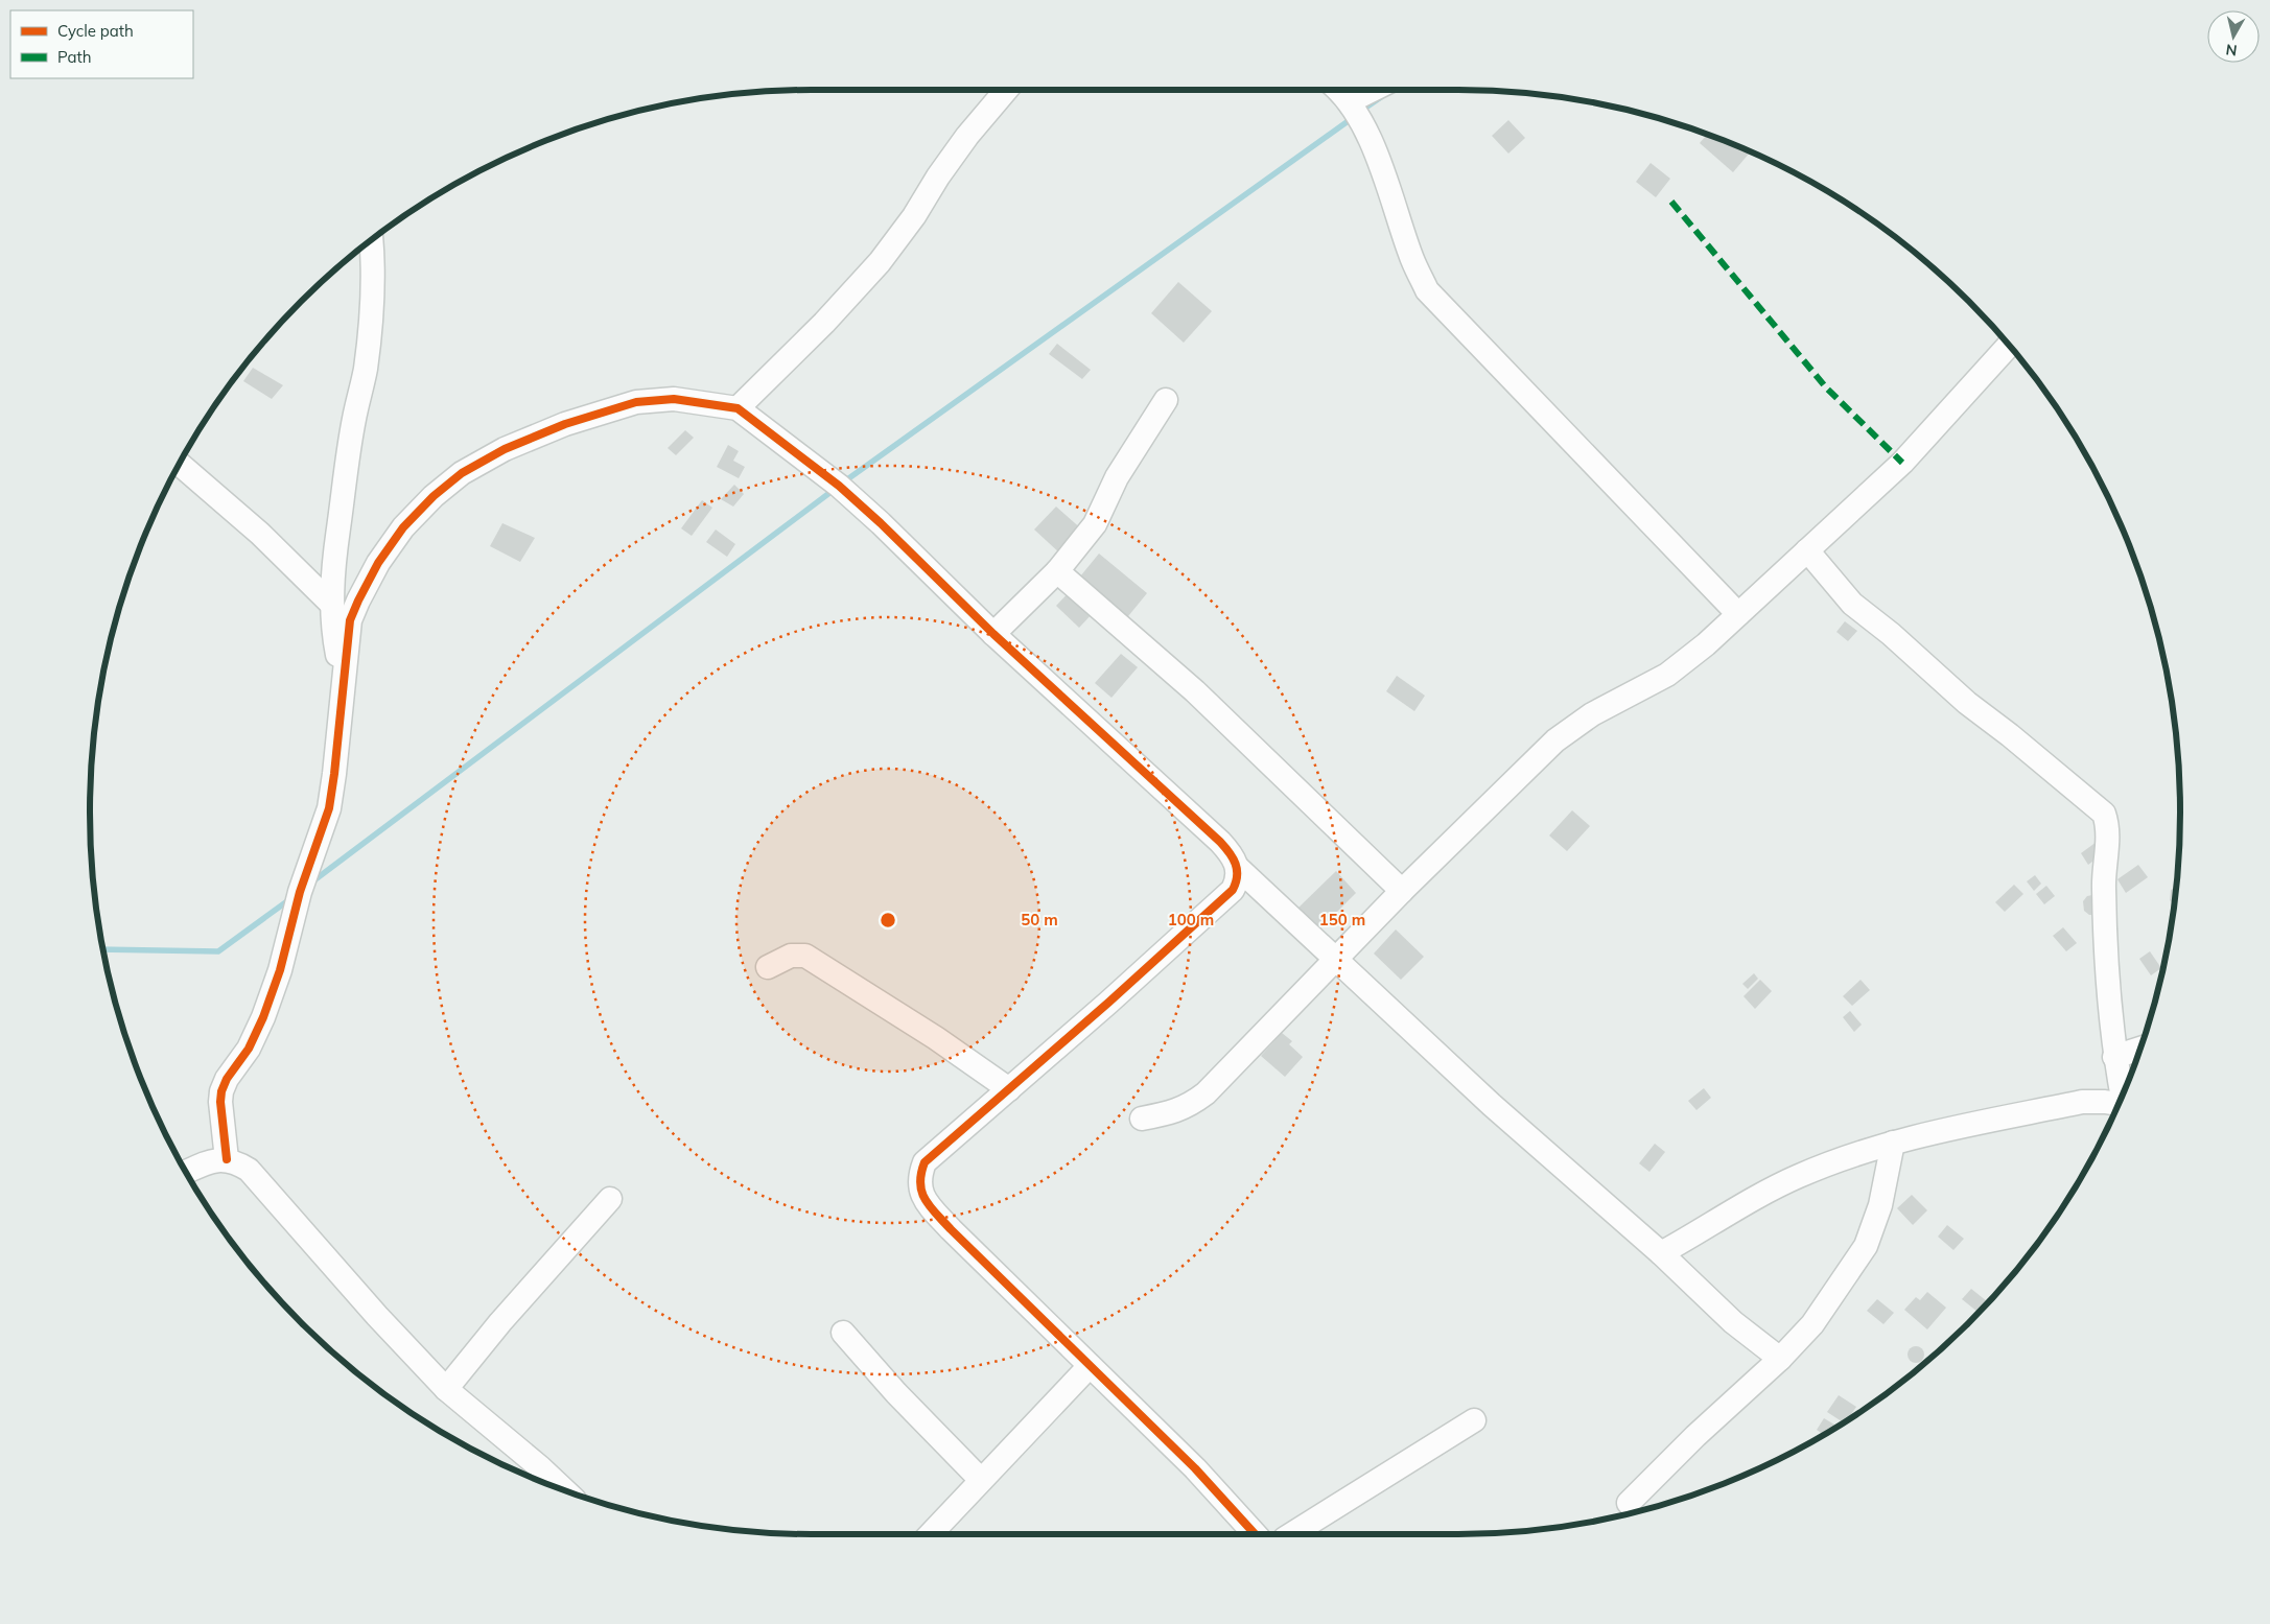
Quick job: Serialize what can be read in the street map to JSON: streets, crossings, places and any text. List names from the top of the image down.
{
  "legend": ["Cycle path", "Path"],
  "north": "bottom",
  "rings": ["50 m", "100 m", "150 m"]
}
